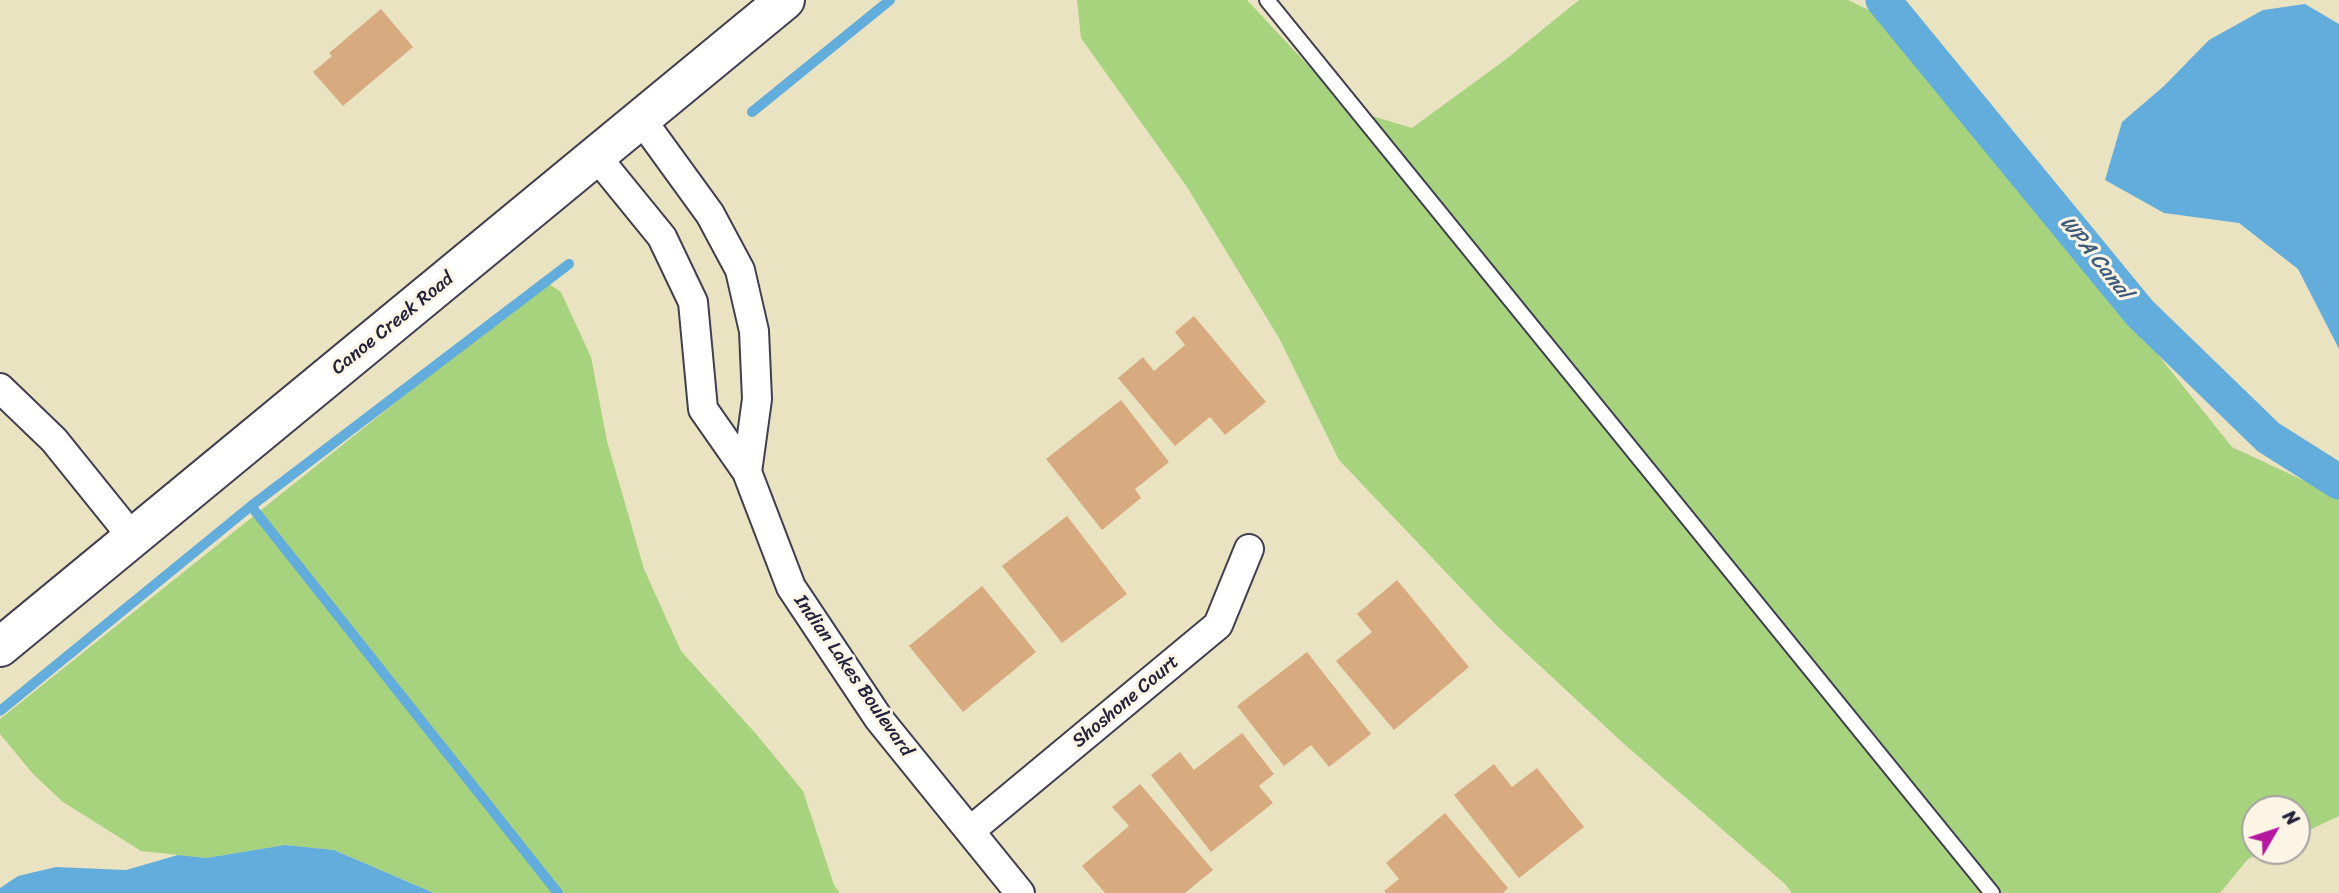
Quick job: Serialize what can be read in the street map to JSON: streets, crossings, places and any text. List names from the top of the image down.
{
  "streets": {
    "main road": ["Canoe Creek Road"],
    "street": ["Indian Lakes Boulevard", "Shoshone Court"]
  },
  "crossings": [
    ["Canoe Creek Road", "Indian Lakes Boulevard"],
    ["Indian Lakes Boulevard", "Shoshone Court"]
  ],
  "water": ["WPA Canal"],
  "north": "top right"
}
